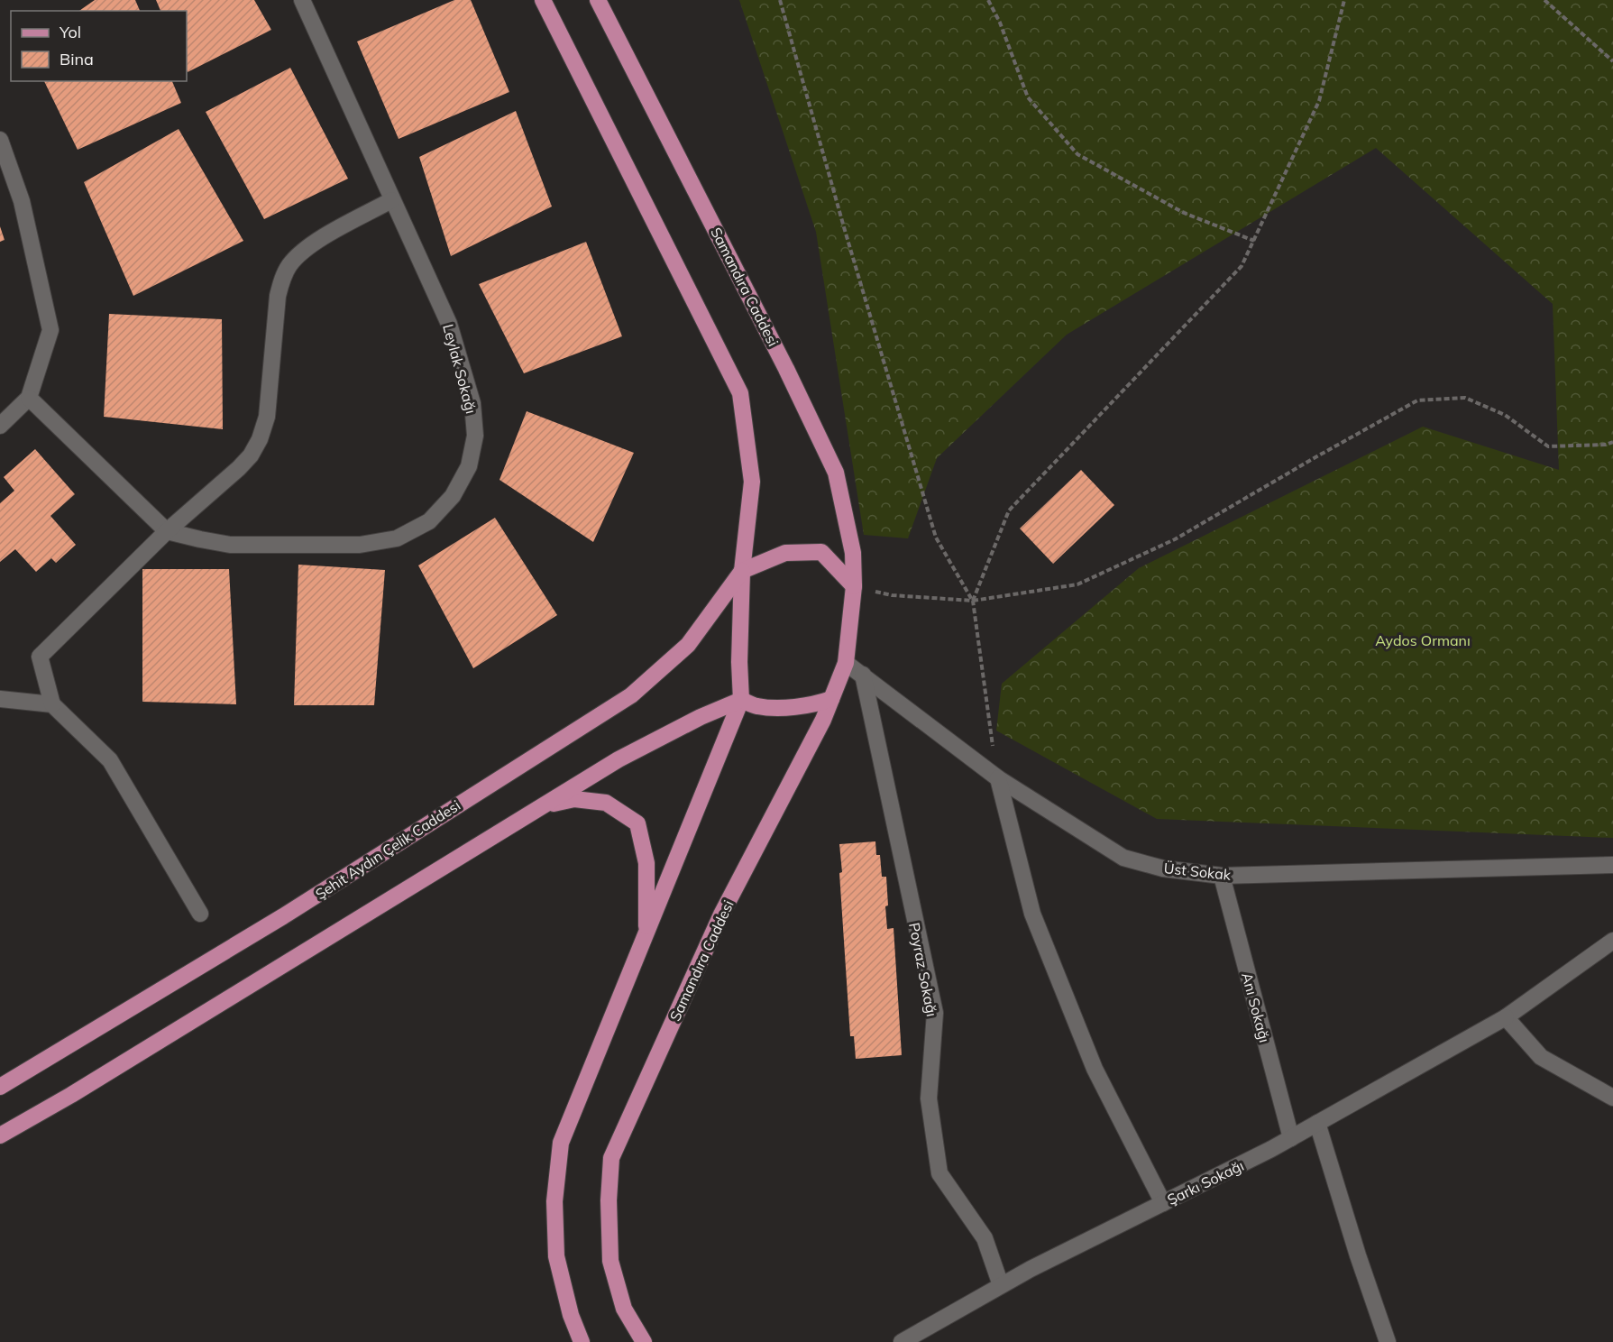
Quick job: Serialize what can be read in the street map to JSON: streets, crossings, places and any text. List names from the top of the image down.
{
  "streets": {
    "main road": ["Samandıra Caddesi", "Şehit Aydın Çelik Caddesi"],
    "street": [
      "Leylak Sokağı",
      "Üst Sokak",
      "Poyraz Sokağı",
      "Anı Sokağı",
      "Şarkı Sokağı"
    ]
  },
  "crossings": [
    ["Samandıra Caddesi", "Şehit Aydın Çelik Caddesi"],
    ["Samandıra Caddesi", "Üst Sokak"],
    ["Şehit Aydın Çelik Caddesi", "Üst Sokak"],
    ["Üst Sokak", "Poyraz Sokağı"],
    ["Üst Sokak", "Anı Sokağı"],
    ["Poyraz Sokağı", "Şarkı Sokağı"],
    ["Anı Sokağı", "Şarkı Sokağı"]
  ],
  "parks": ["Aydos Ormanı"],
  "legend": ["Yol", "Bina"]
}
